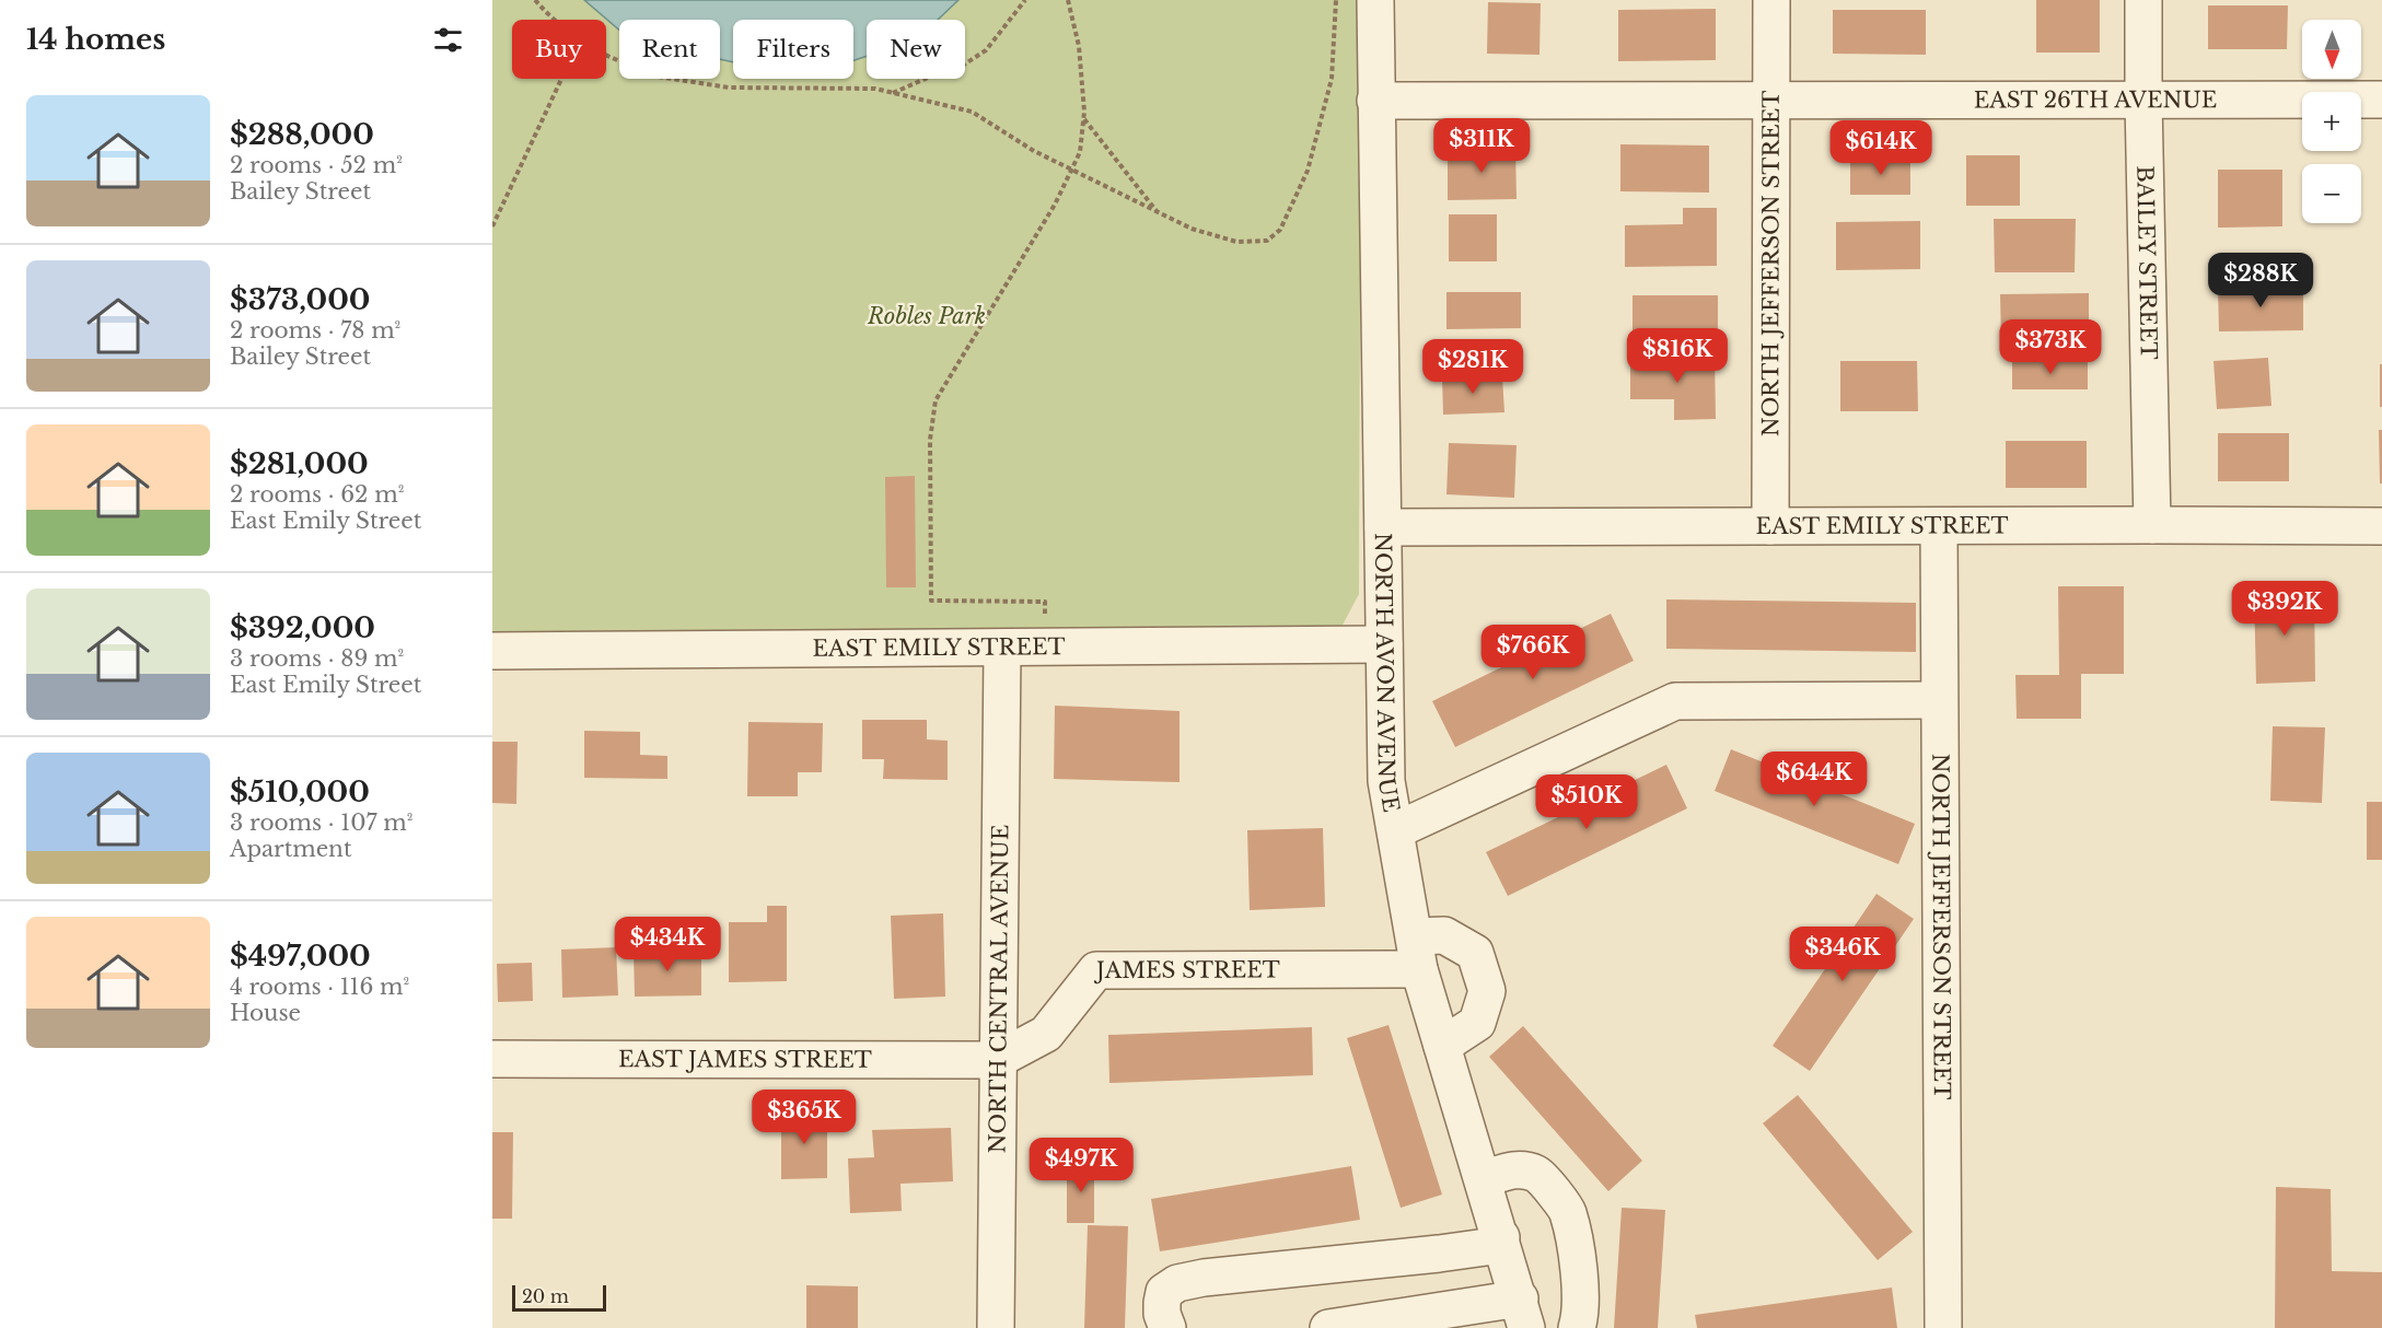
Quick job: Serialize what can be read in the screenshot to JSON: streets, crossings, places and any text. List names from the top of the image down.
{
  "streets": {
    "street": [
      "EAST 26TH AVENUE",
      "BAILEY STREET",
      "NORTH JEFFERSON STREET",
      "EAST EMILY STREET",
      "NORTH AVON AVENUE",
      "JAMES STREET",
      "NORTH CENTRAL AVENUE",
      "EAST JAMES STREET"
    ]
  },
  "crossings": [
    ["EAST 26TH AVENUE", "BAILEY STREET"],
    ["EAST 26TH AVENUE", "NORTH JEFFERSON STREET"],
    ["EAST 26TH AVENUE", "NORTH AVON AVENUE"],
    ["BAILEY STREET", "EAST EMILY STREET"],
    ["NORTH JEFFERSON STREET", "EAST EMILY STREET"],
    ["EAST EMILY STREET", "NORTH AVON AVENUE"],
    ["EAST EMILY STREET", "NORTH CENTRAL AVENUE"],
    ["NORTH AVON AVENUE", "JAMES STREET"],
    ["JAMES STREET", "NORTH CENTRAL AVENUE"],
    ["JAMES STREET", "EAST JAMES STREET"],
    ["NORTH CENTRAL AVENUE", "EAST JAMES STREET"]
  ],
  "parks": ["Robles Park"],
  "scale_bar": "20 m",
  "north": "bottom",
  "page": {
    "heading": "14 homes",
    "map_buttons": ["+", "−"],
    "chip": [
      "Buy",
      "Rent",
      "Filters",
      "New"
    ],
    "list": [
      {
        "name": "$288,000",
        "note": "2 rooms · 52 m² · Bailey Street"
      },
      {
        "name": "$373,000",
        "note": "2 rooms · 78 m² · Bailey Street"
      },
      {
        "name": "$281,000",
        "note": "2 rooms · 62 m² · East Emily Street"
      },
      {
        "name": "$392,000",
        "note": "3 rooms · 89 m² · East Emily Street"
      },
      {
        "name": "$510,000",
        "note": "3 rooms · 107 m² · Apartment"
      },
      {
        "name": "$497,000",
        "note": "4 rooms · 116 m² · House"
      }
    ],
    "price": [
      "$311K",
      "$614K",
      "$288K",
      "$373K",
      "$816K",
      "$281K",
      "$392K",
      "$766K",
      "$644K",
      "$510K",
      "$434K",
      "$346K",
      "$365K",
      "$497K"
    ],
    "scale": "20 m"
  }
}
